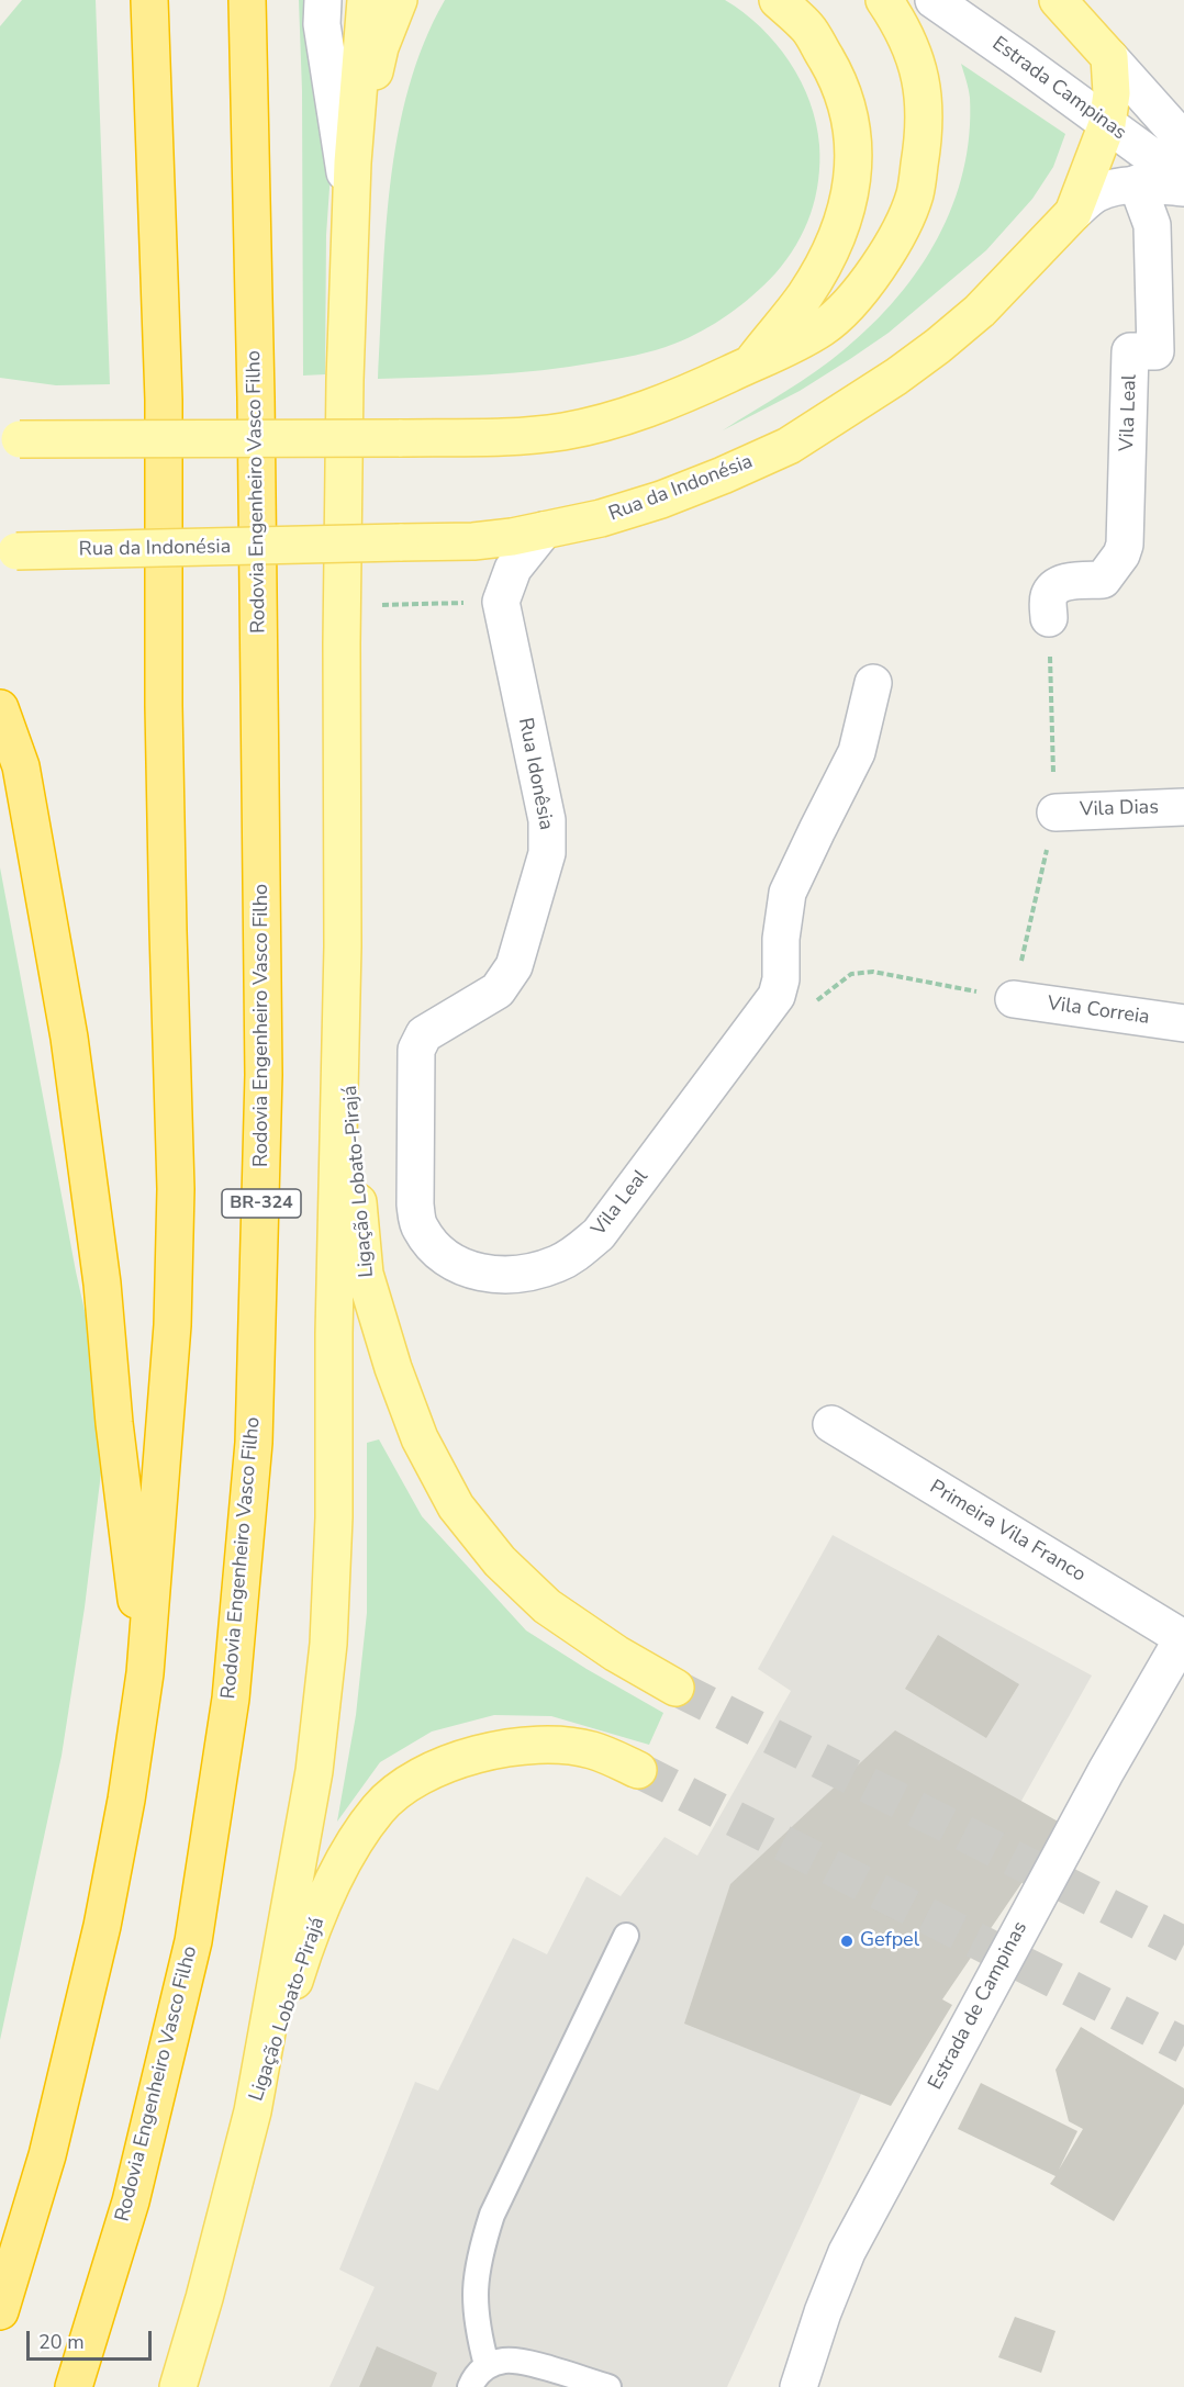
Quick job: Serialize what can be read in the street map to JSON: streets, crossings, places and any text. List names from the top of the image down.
{
  "streets": {
    "highway": ["Rodovia Engenheiro Vasco Filho", "BR-324"],
    "main road": ["Rua da Indonésia", "Ligação Lobato-Pirajá"],
    "street": [
      "Estrada Campinas",
      "Vila Leal",
      "Rua Idonêsia",
      "Vila Dias",
      "Vila Correia",
      "Primeira Vila Franco",
      "Estrada de Campinas"
    ]
  },
  "crossings": [
    ["Estrada Campinas", "Rua da Indonésia"],
    ["Vila Leal", "Rua Idonêsia"],
    ["Rua da Indonésia", "Rua Idonêsia"],
    ["Primeira Vila Franco", "Estrada de Campinas"]
  ],
  "places": ["Gefpel"],
  "scale_bar": "20 m"
}
